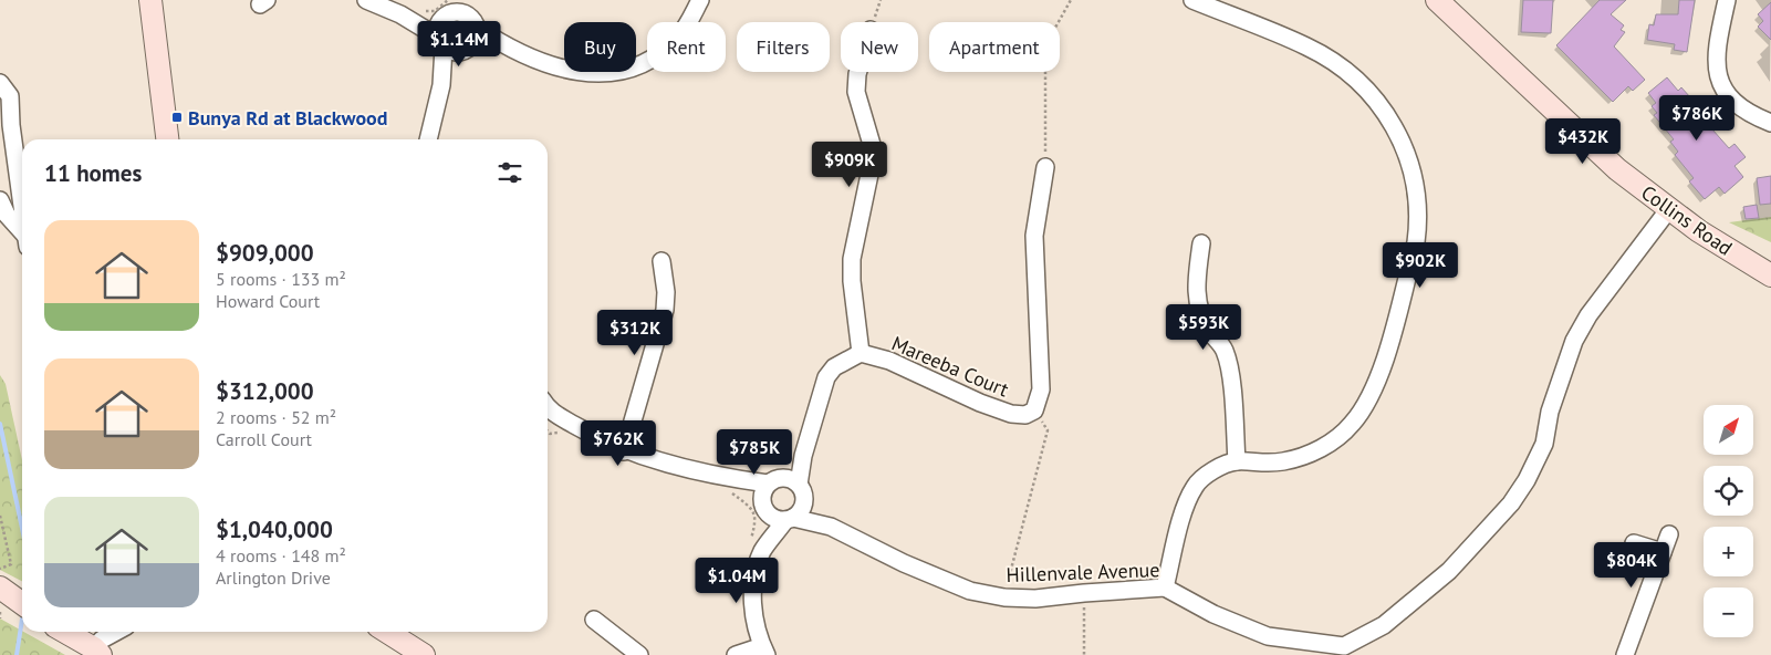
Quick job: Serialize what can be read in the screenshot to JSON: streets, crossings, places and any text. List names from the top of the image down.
{
  "streets": {
    "main road": ["Collins Road"],
    "street": ["Mareeba Court", "Hillenvale Avenue"]
  },
  "crossings": [
    ["Collins Road", "Hillenvale Avenue"],
    ["Mareeba Court", "Hillenvale Avenue"]
  ],
  "places": {
    "transit": ["Bunya Rd at Blackwood"]
  },
  "north": "top right",
  "page": {
    "price": [
      "$1.14M",
      "$786K",
      "$432K",
      "$909K",
      "$902K",
      "$593K",
      "$312K",
      "$762K",
      "$785K",
      "$804K",
      "$1.04M"
    ],
    "chip": [
      "Buy",
      "Rent",
      "Filters",
      "New",
      "Apartment"
    ],
    "heading": "11 homes",
    "list": [
      {
        "name": "$909,000",
        "note": "5 rooms · 133 m² · Howard Court"
      },
      {
        "name": "$312,000",
        "note": "2 rooms · 52 m² · Carroll Court"
      },
      {
        "name": "$1,040,000",
        "note": "4 rooms · 148 m² · Arlington Drive"
      }
    ],
    "map_buttons": ["+", "−"]
  }
}
